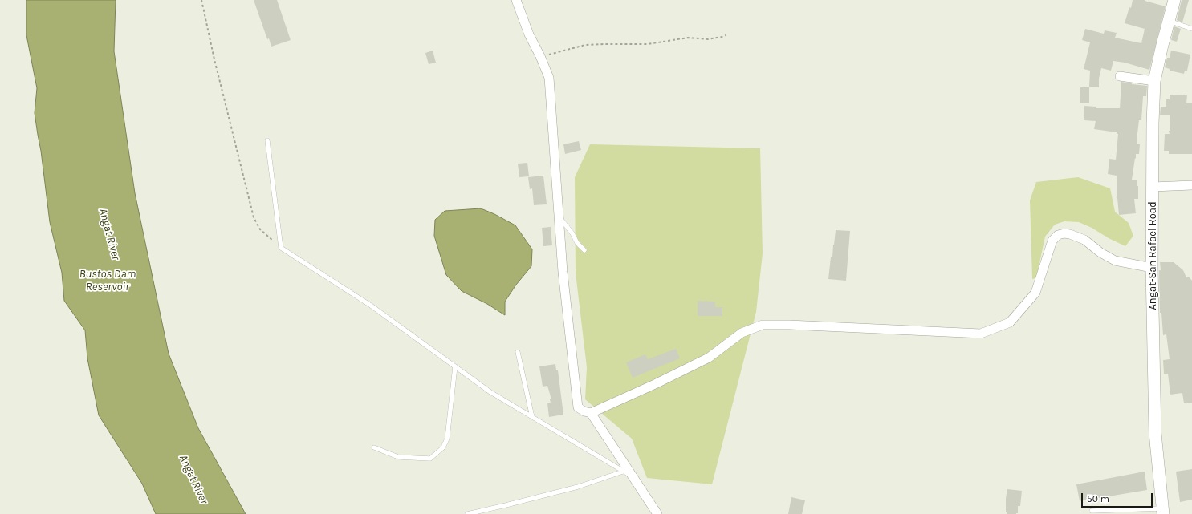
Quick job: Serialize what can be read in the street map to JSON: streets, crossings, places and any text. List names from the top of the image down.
{
  "streets": {
    "main road": ["Angat-San Rafael Road"]
  },
  "water": ["Angat River", "Bustos Dam Reservoir"],
  "scale_bar": "50 m"
}
